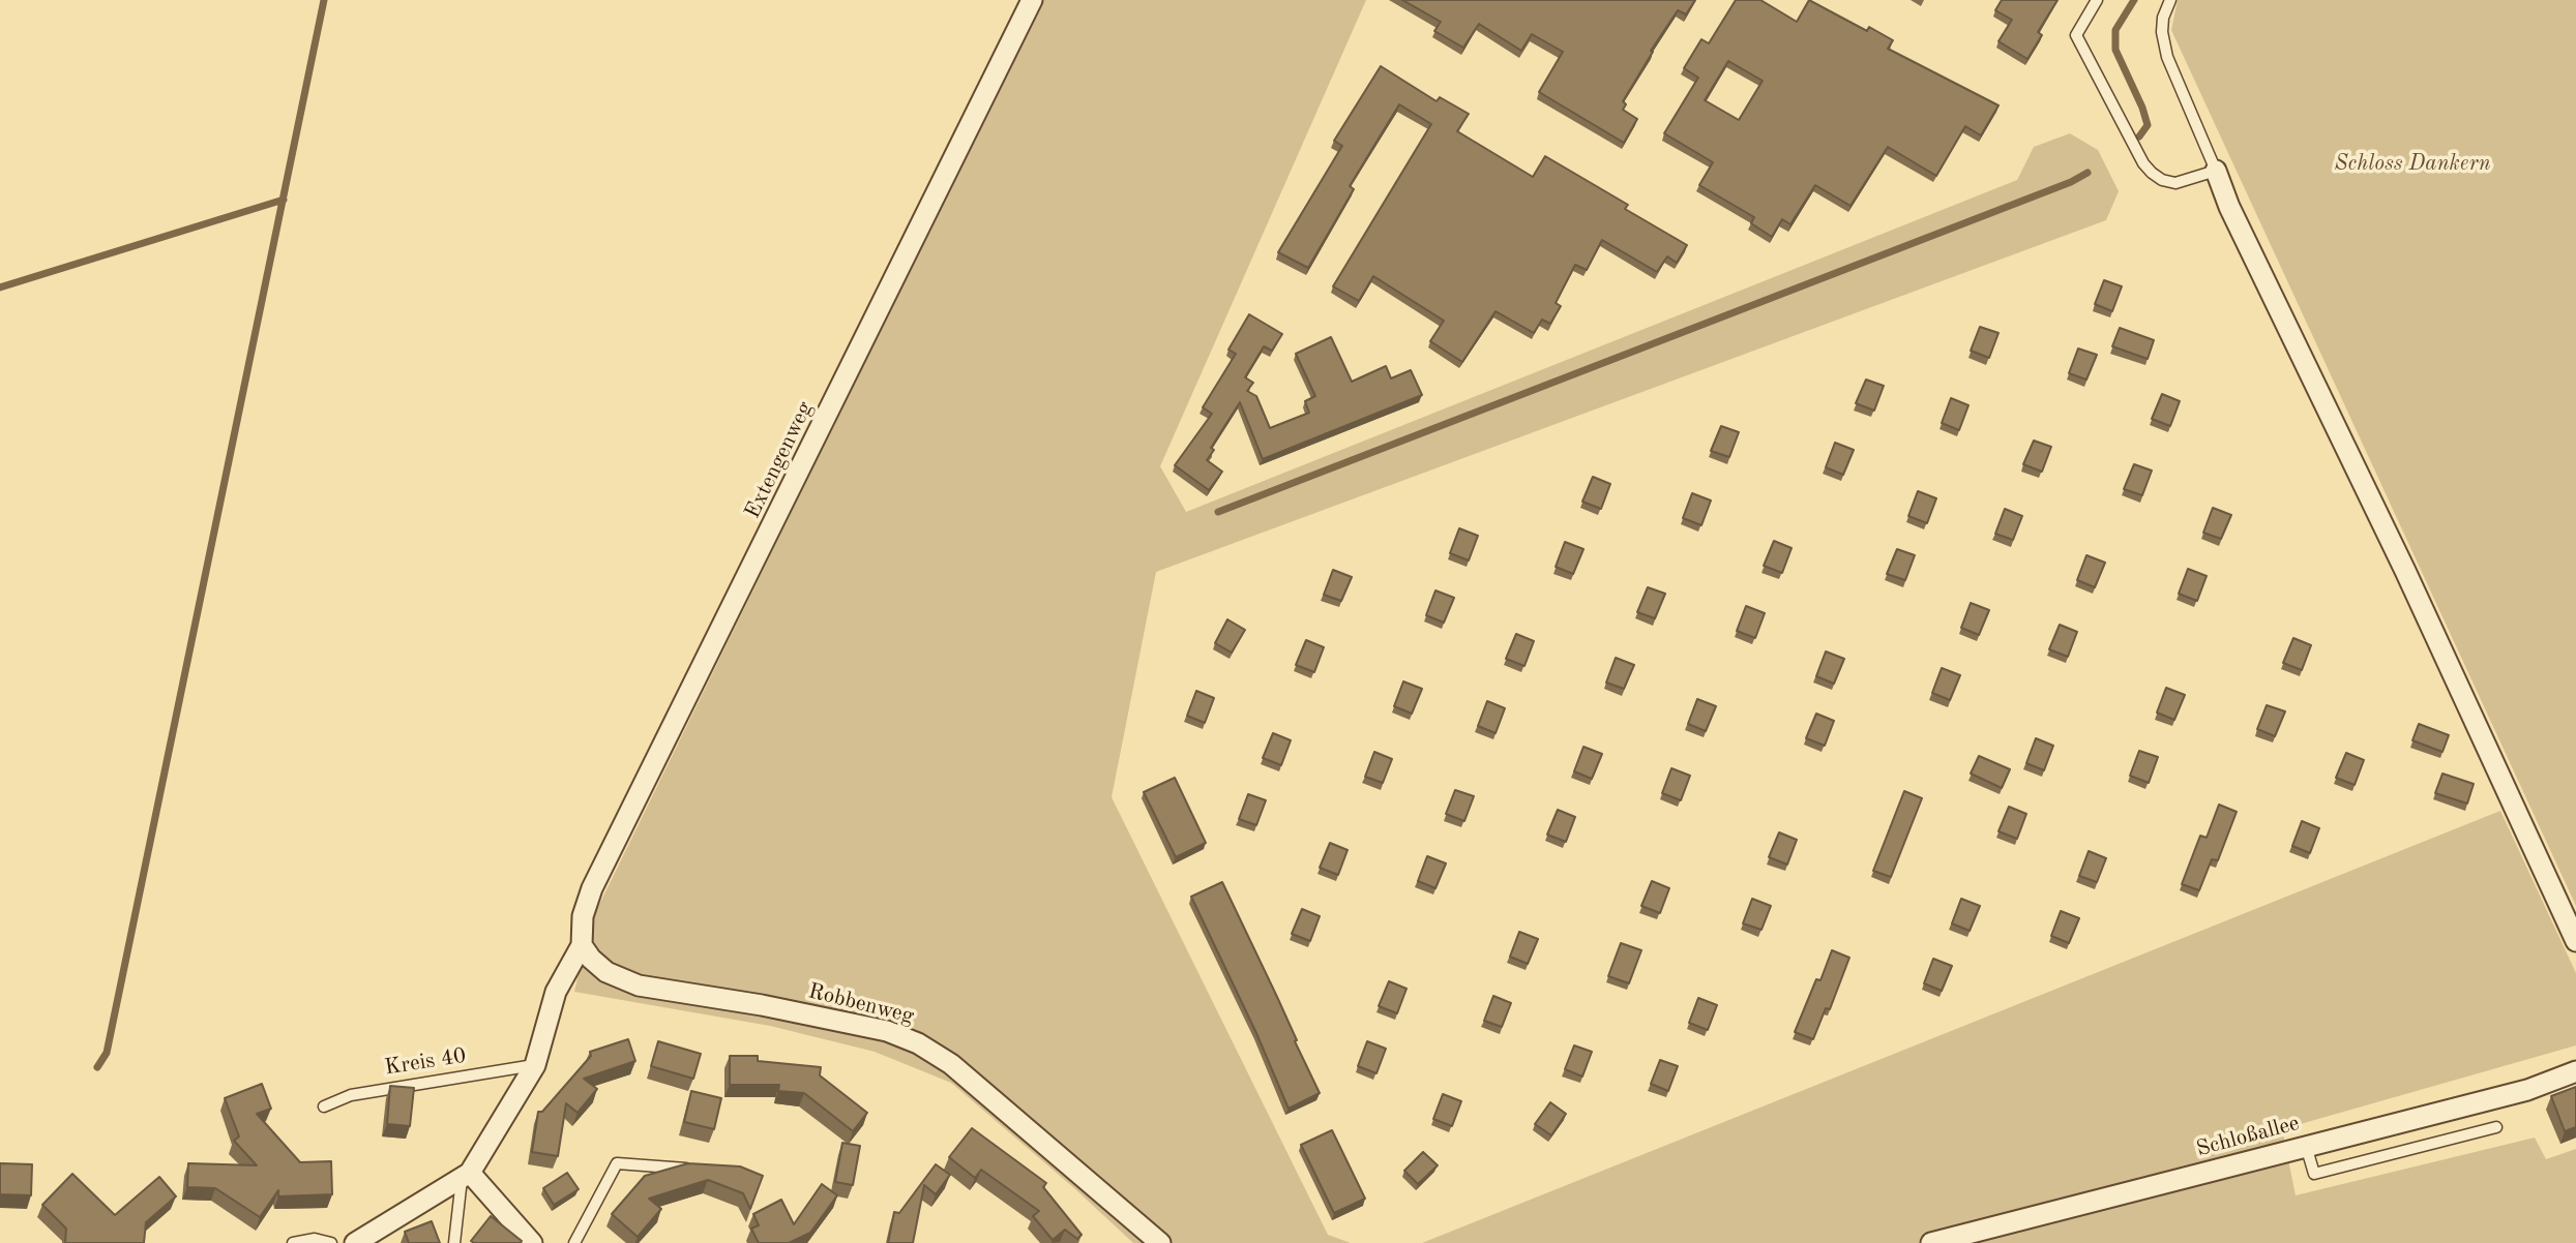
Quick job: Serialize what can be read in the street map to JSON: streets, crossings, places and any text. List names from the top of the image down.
{
  "streets": {
    "street": ["Extengenweg", "Robbenweg", "Schloßallee"],
    "lane": ["Kreis 40"]
  },
  "crossings": [
    ["Extengenweg", "Robbenweg"]
  ],
  "parks": ["Schloss Dankern"]
}
